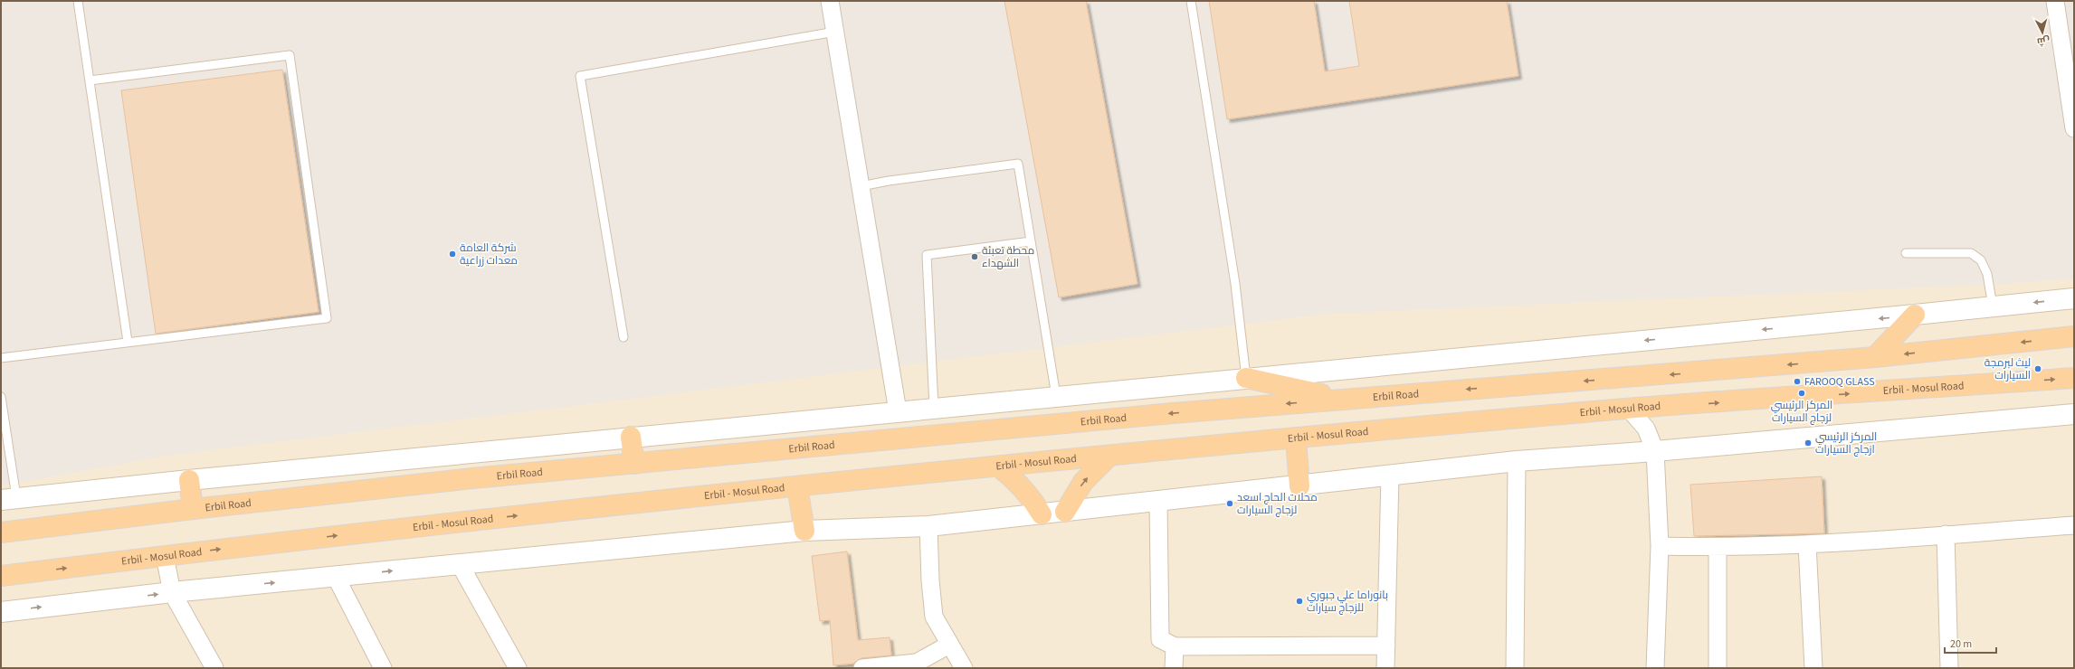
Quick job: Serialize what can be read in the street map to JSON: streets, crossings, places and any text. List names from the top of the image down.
{
  "streets": {
    "highway": ["Erbil - Mosul Road", "Erbil Road"]
  },
  "one_way": ["Erbil Road"],
  "places": [
    "شركة العامة معدات زراعية",
    "محطة تعبئة الشهداء",
    "ليث لبرمجة السيارات",
    "FAROOQ GLASS",
    "المركز الرئيسي لزجاج السيارات",
    "المركز الرئيسي ازجاج السيارات",
    "محلات الحاج اسعد لزجاج السيارات",
    "بانوراما علي جبوري للزجاج سيارات"
  ],
  "scale_bar": "20 m",
  "north": "bottom"
}
